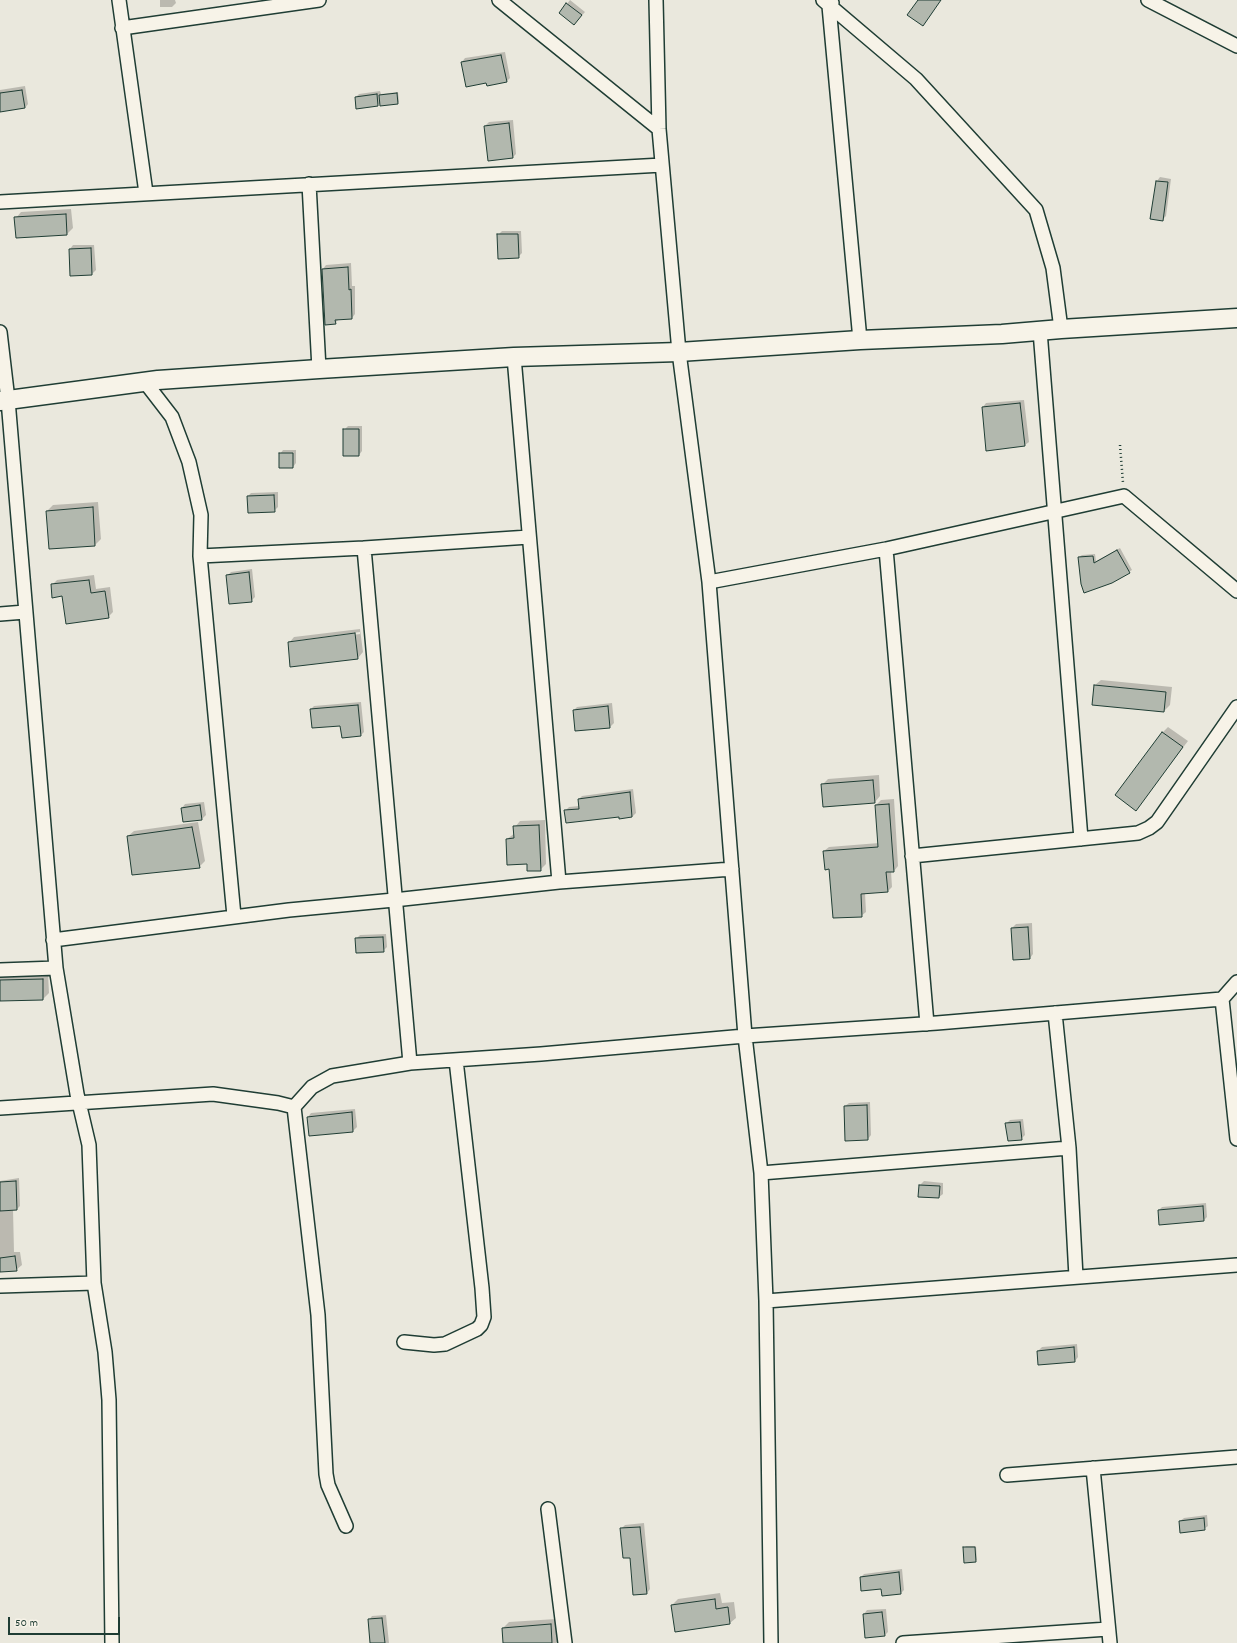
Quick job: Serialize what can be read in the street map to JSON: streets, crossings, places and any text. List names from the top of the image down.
{
  "scale_bar": "50 m"
}
